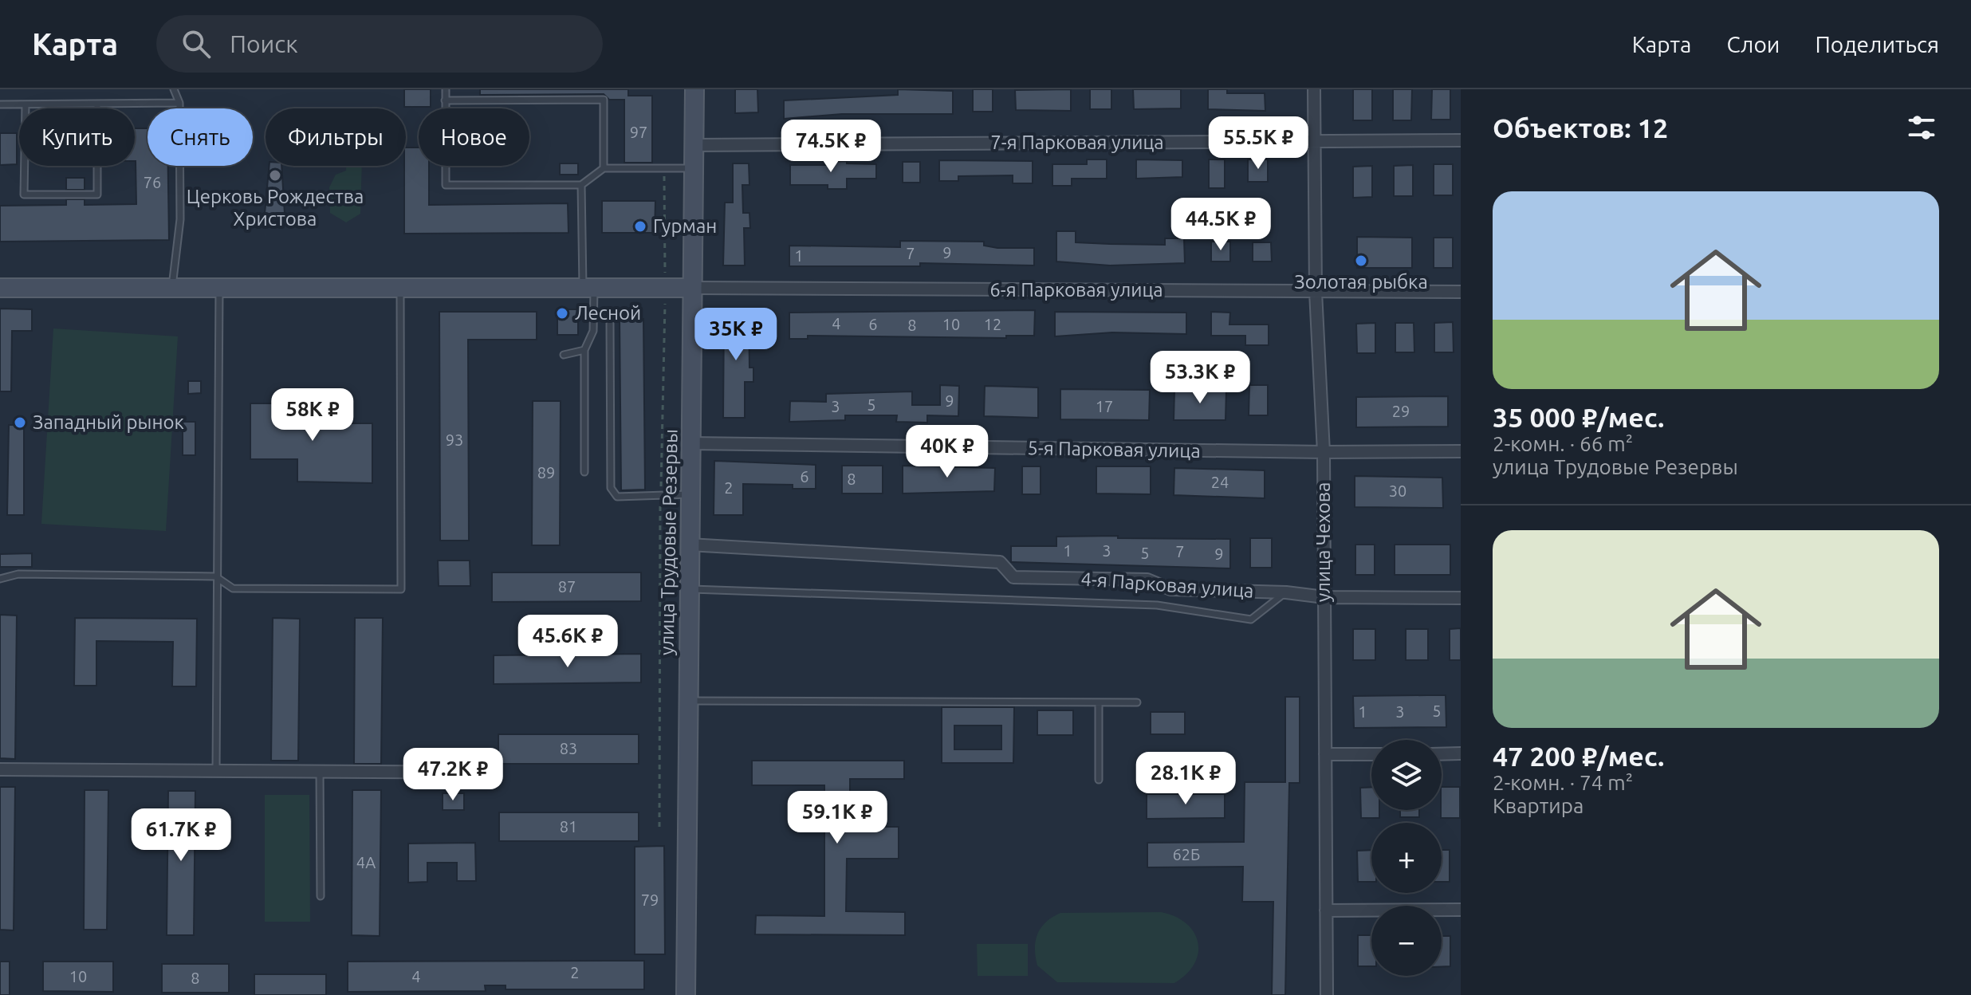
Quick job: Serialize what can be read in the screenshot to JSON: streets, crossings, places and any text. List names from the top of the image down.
{
  "streets": {
    "main road": ["улица Трудовые Резервы"],
    "street": [
      "7-я Парковая улица",
      "6-я Парковая улица",
      "5-я Парковая улица",
      "улица Чехова",
      "4-я Парковая улица"
    ]
  },
  "crossings": [
    ["7-я Парковая улица", "улица Трудовые Резервы"],
    ["7-я Парковая улица", "улица Чехова"],
    ["6-я Парковая улица", "улица Трудовые Резервы"],
    ["6-я Парковая улица", "улица Чехова"],
    ["5-я Парковая улица", "улица Трудовые Резервы"],
    ["5-я Парковая улица", "улица Чехова"],
    ["улица Трудовые Резервы", "4-я Парковая улица"],
    ["улица Чехова", "4-я Парковая улица"]
  ],
  "places": [
    "Церковь Рождества Христова",
    "Гурман",
    "Золотая рыбка",
    "Лесной",
    "Западный рынок"
  ],
  "house_numbers": [
    "97",
    "76",
    "9",
    "7",
    "1",
    "4",
    "6",
    "10",
    "12",
    "8",
    "9",
    "5",
    "3",
    "17",
    "29",
    "93",
    "89",
    "6",
    "8",
    "24",
    "2",
    "30",
    "1",
    "3",
    "7",
    "5",
    "9",
    "87",
    "5",
    "1",
    "3",
    "83",
    "81",
    "62Б",
    "4А",
    "79",
    "2",
    "10",
    "4",
    "8"
  ],
  "page": {
    "header": "Карта",
    "search": "Поиск",
    "nav": ["Карта", "Слои", "Поделиться"],
    "heading": "Объектов: 12",
    "chip": [
      "Купить",
      "Снять",
      "Фильтры",
      "Новое"
    ],
    "price": [
      "55.5K ₽",
      "74.5K ₽",
      "44.5K ₽",
      "35K ₽",
      "53.3K ₽",
      "58K ₽",
      "40K ₽",
      "45.6K ₽",
      "47.2K ₽",
      "28.1K ₽",
      "59.1K ₽",
      "61.7K ₽"
    ],
    "list": [
      {
        "name": "35 000 ₽/мес.",
        "note": "2-комн. · 66 m² · улица Трудовые Резервы"
      },
      {
        "name": "47 200 ₽/мес.",
        "note": "2-комн. · 74 m² · Квартира"
      }
    ],
    "map_buttons": ["+", "−"]
  }
}
